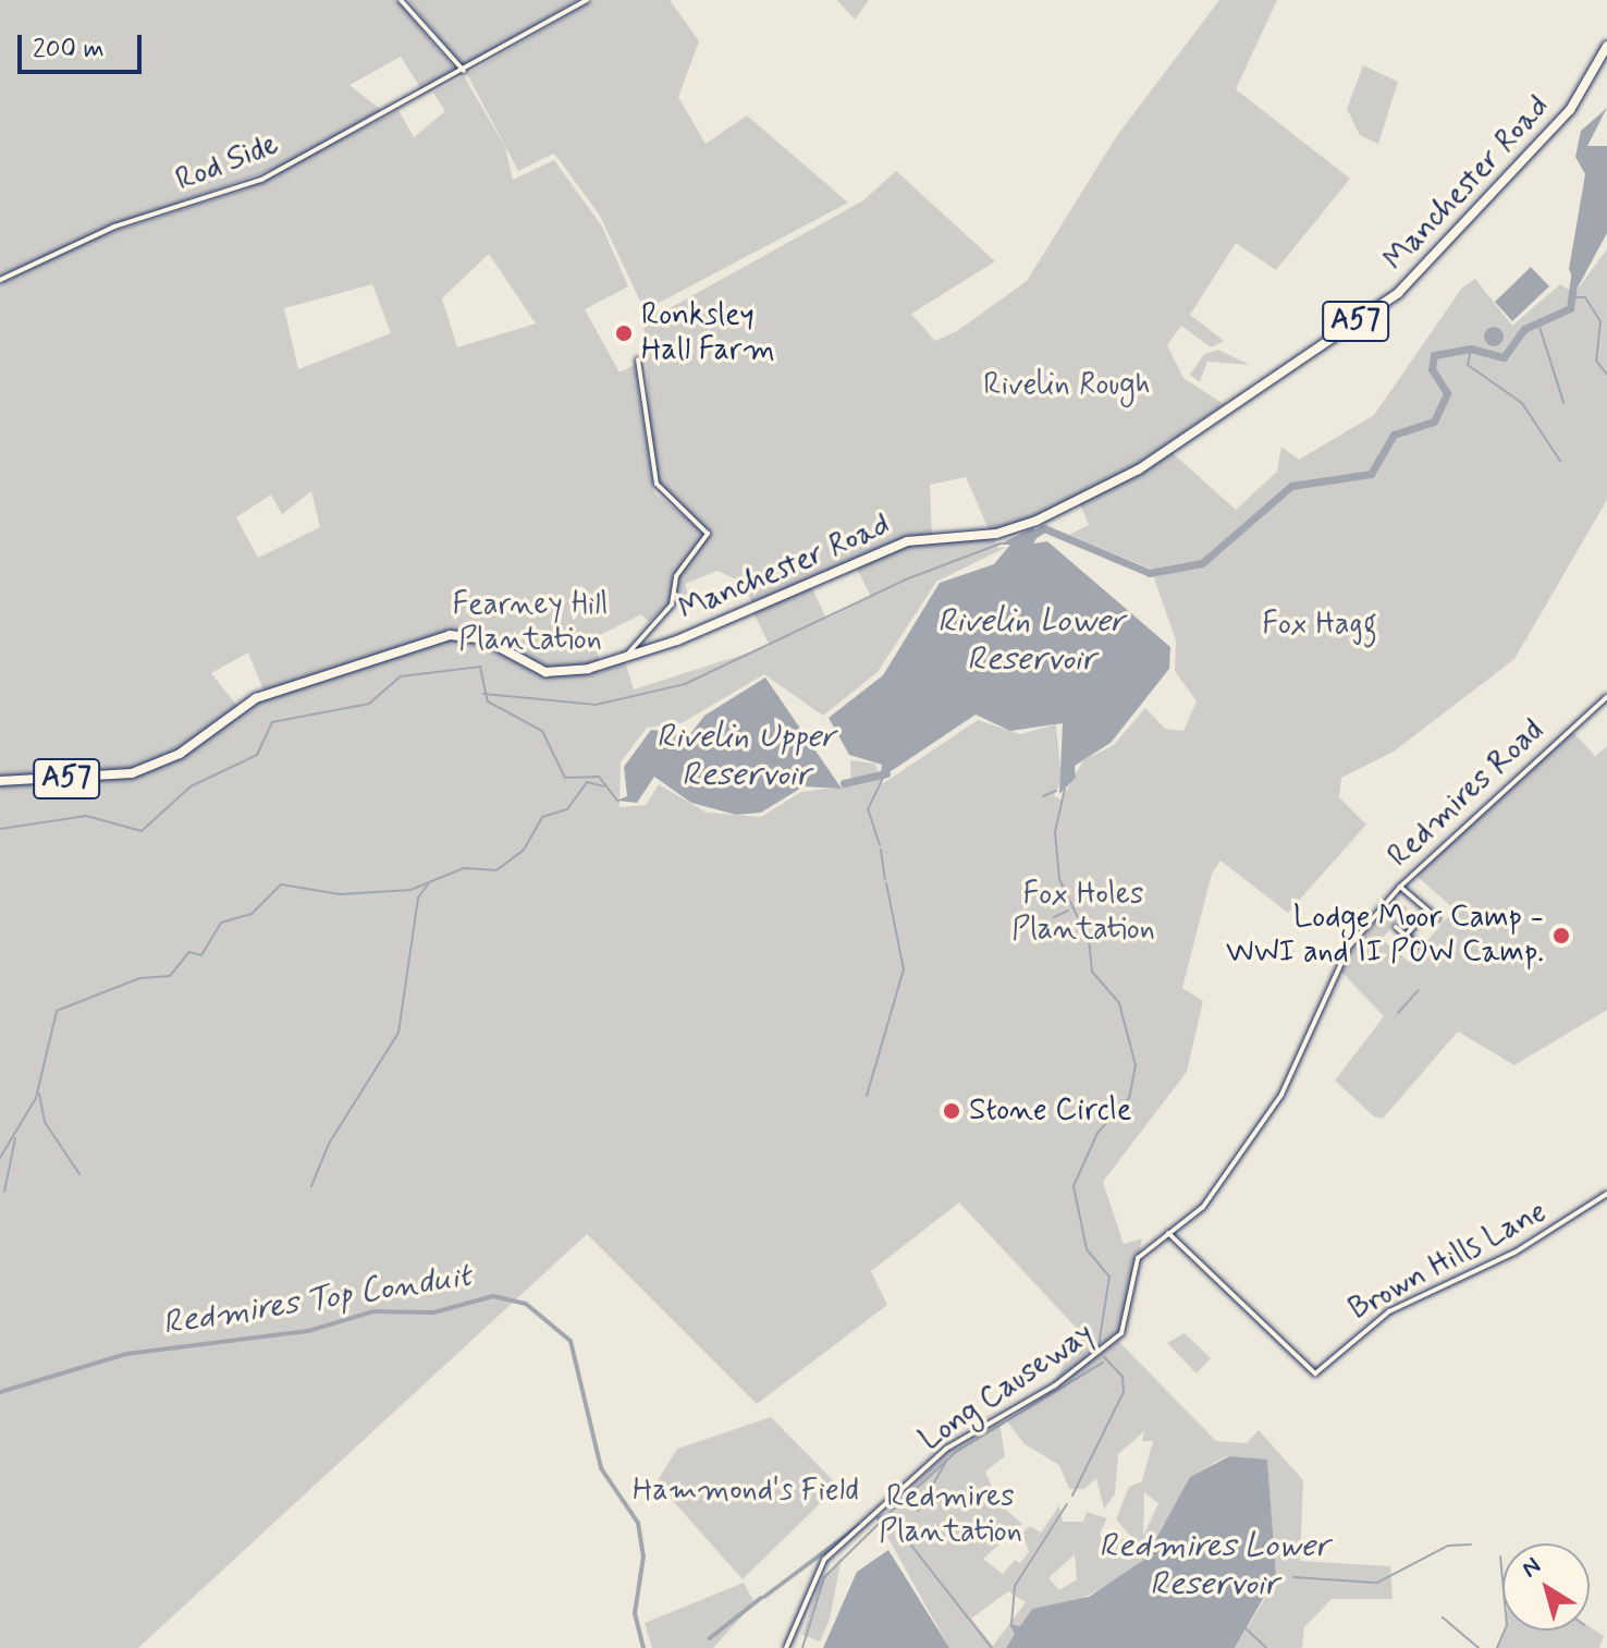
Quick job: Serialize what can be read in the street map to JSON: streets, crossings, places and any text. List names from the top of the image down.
{
  "streets": {
    "main road": ["Manchester Road", "A57"],
    "street": [
      "Rod Side",
      "Redmires Road",
      "Brown Hills Lane",
      "Long Causeway"
    ]
  },
  "crossings": [
    ["Redmires Road", "Brown Hills Lane"],
    ["Redmires Road", "Long Causeway"],
    ["Brown Hills Lane", "Long Causeway"]
  ],
  "water": [
    "Rivelin Lower Reservoir",
    "Rivelin Upper Reservoir",
    "Redmires Top Conduit",
    "Redmires Lower Reservoir"
  ],
  "parks": [
    "Rivelin Rough",
    "Fearney Hill Plantation",
    "Fox Hagg",
    "Fox Holes Plantation",
    "Hammond's Field",
    "Redmires Plantation"
  ],
  "places": ["Ronksley Hall Farm", "Lodge Moor Camp - WWI and II POW Camp.", "Stone Circle"],
  "scale_bar": "200 m",
  "north": "top left"
}
